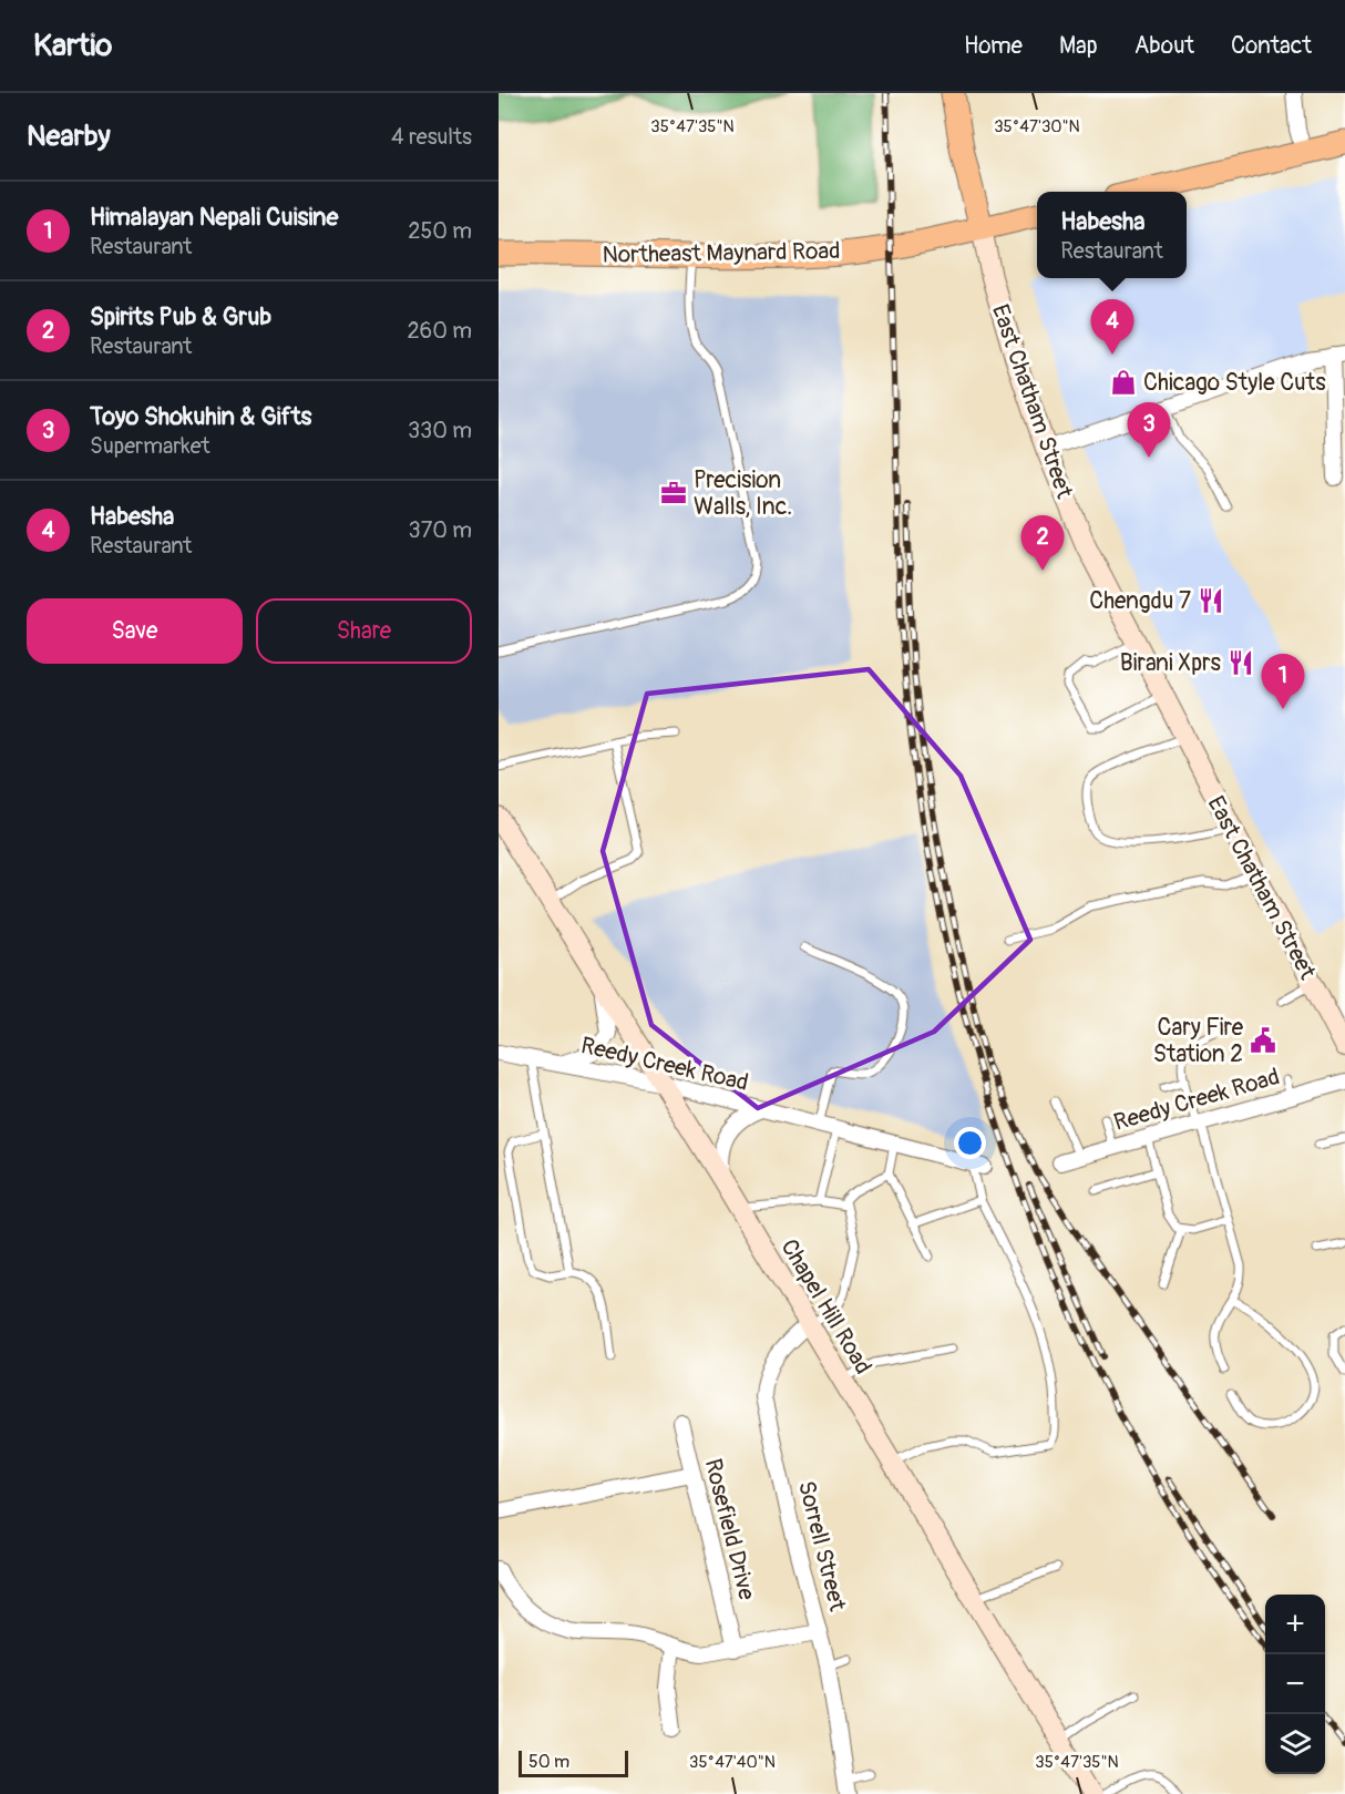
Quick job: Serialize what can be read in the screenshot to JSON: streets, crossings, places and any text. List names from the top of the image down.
{
  "streets": {
    "main road": ["Northeast Maynard Road", "East Chatham Street", "Chapel Hill Road"],
    "street": ["Reedy Creek Road", "Rosefield Drive", "Sorrell Street"]
  },
  "crossings": [
    ["Northeast Maynard Road", "East Chatham Street"],
    ["Reedy Creek Road", "Chapel Hill Road"],
    ["Chapel Hill Road", "Sorrell Street"]
  ],
  "places": {
    "shop": ["Chicago Style Cuts"],
    "office": ["Precision Walls, Inc."],
    "restaurant": ["Chengdu 7", "Birani Xprs"],
    "public building": ["Cary Fire Station 2"]
  },
  "scale_bar": "50 m",
  "page": {
    "header": "Kartio",
    "nav": [
      "Home",
      "Map",
      "About",
      "Contact"
    ],
    "heading": ["Nearby", "4 results"],
    "list": [
      {
        "mark": "1",
        "name": "Himalayan Nepali Cuisine",
        "note": "Restaurant",
        "value": "250 m"
      },
      {
        "mark": "2",
        "name": "Spirits Pub & Grub",
        "note": "Restaurant",
        "value": "260 m"
      },
      {
        "mark": "3",
        "name": "Toyo Shokuhin & Gifts",
        "note": "Supermarket",
        "value": "330 m"
      },
      {
        "mark": "4",
        "name": "Habesha",
        "note": "Restaurant",
        "value": "370 m"
      }
    ],
    "popup": ["Habesha", "Restaurant"],
    "pins": [
      "4",
      "3",
      "2",
      "1"
    ],
    "buttons": ["Save", "Share"],
    "map_buttons": ["+", "−"],
    "scale": "50 m"
  },
  "coordinates": ["35°47'35\"N", "35°47'30\"N", "35°47'40\"N"]
}
